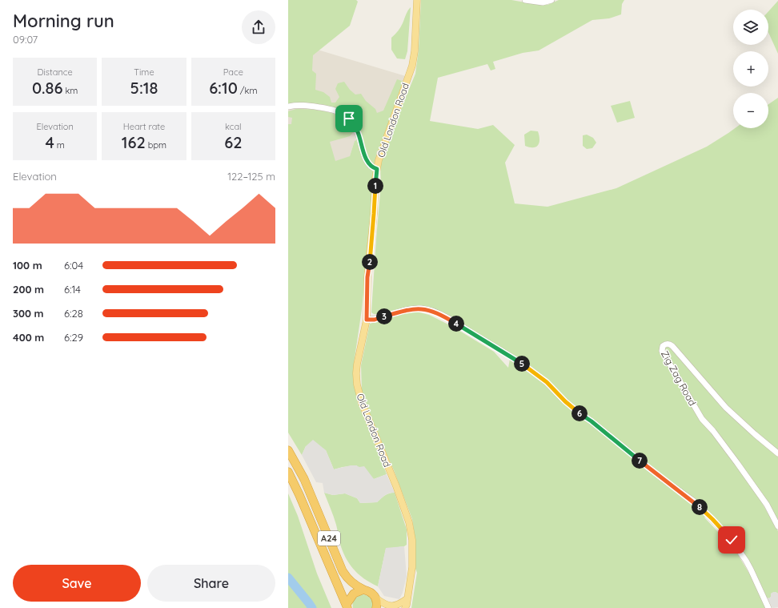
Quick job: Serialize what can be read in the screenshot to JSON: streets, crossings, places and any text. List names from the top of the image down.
{
  "streets": {
    "highway": ["A24"],
    "main road": ["Old London Road"],
    "street": ["Zig Zag Road"]
  },
  "page": {
    "heading": ["Morning run", "09:07"],
    "map_buttons": ["+", "−"],
    "stats": [
      ["Distance", "0.86 km"],
      ["Time", "5:18"],
      ["Pace", "6:10 /km"],
      ["Elevation", "4 m"],
      ["Heart rate", "162 bpm"],
      ["kcal", "62"]
    ],
    "chart": ["Elevation", "122–125 m"],
    "pins": [
      "1",
      "2",
      "3",
      "4",
      "5",
      "6",
      "7",
      "8"
    ],
    "list": [
      {
        "name": "100 m",
        "note": "6:04"
      },
      {
        "name": "200 m",
        "note": "6:14"
      },
      {
        "name": "300 m",
        "note": "6:28"
      },
      {
        "name": "400 m",
        "note": "6:29"
      }
    ],
    "buttons": ["Save", "Share"]
  }
}
